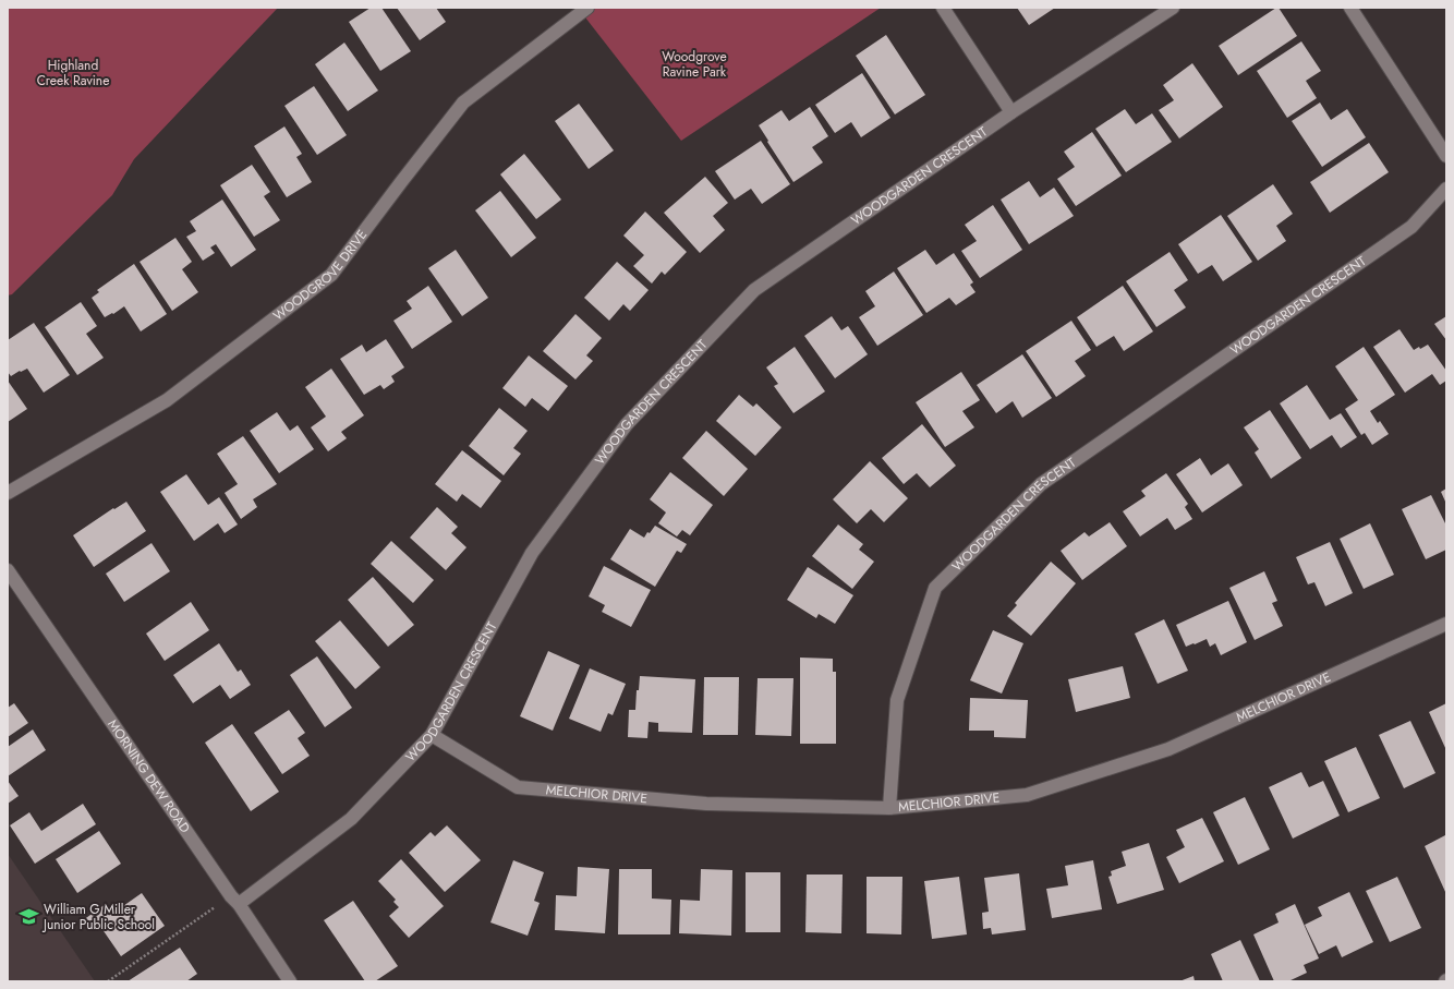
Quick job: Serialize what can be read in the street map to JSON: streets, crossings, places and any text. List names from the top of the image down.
{
  "streets": {
    "street": [
      "WOODGARDEN CRESCENT",
      "WOODGROVE DRIVE",
      "MELCHIOR DRIVE",
      "MORNING DEW ROAD"
    ]
  },
  "crossings": [
    ["WOODGARDEN CRESCENT", "MELCHIOR DRIVE"],
    ["WOODGARDEN CRESCENT", "MORNING DEW ROAD"]
  ],
  "parks": ["Woodgrove Ravine Park", "Highland Creek Ravine"],
  "places": {
    "school or university": ["William G Miller Junior Public School"]
  }
}
